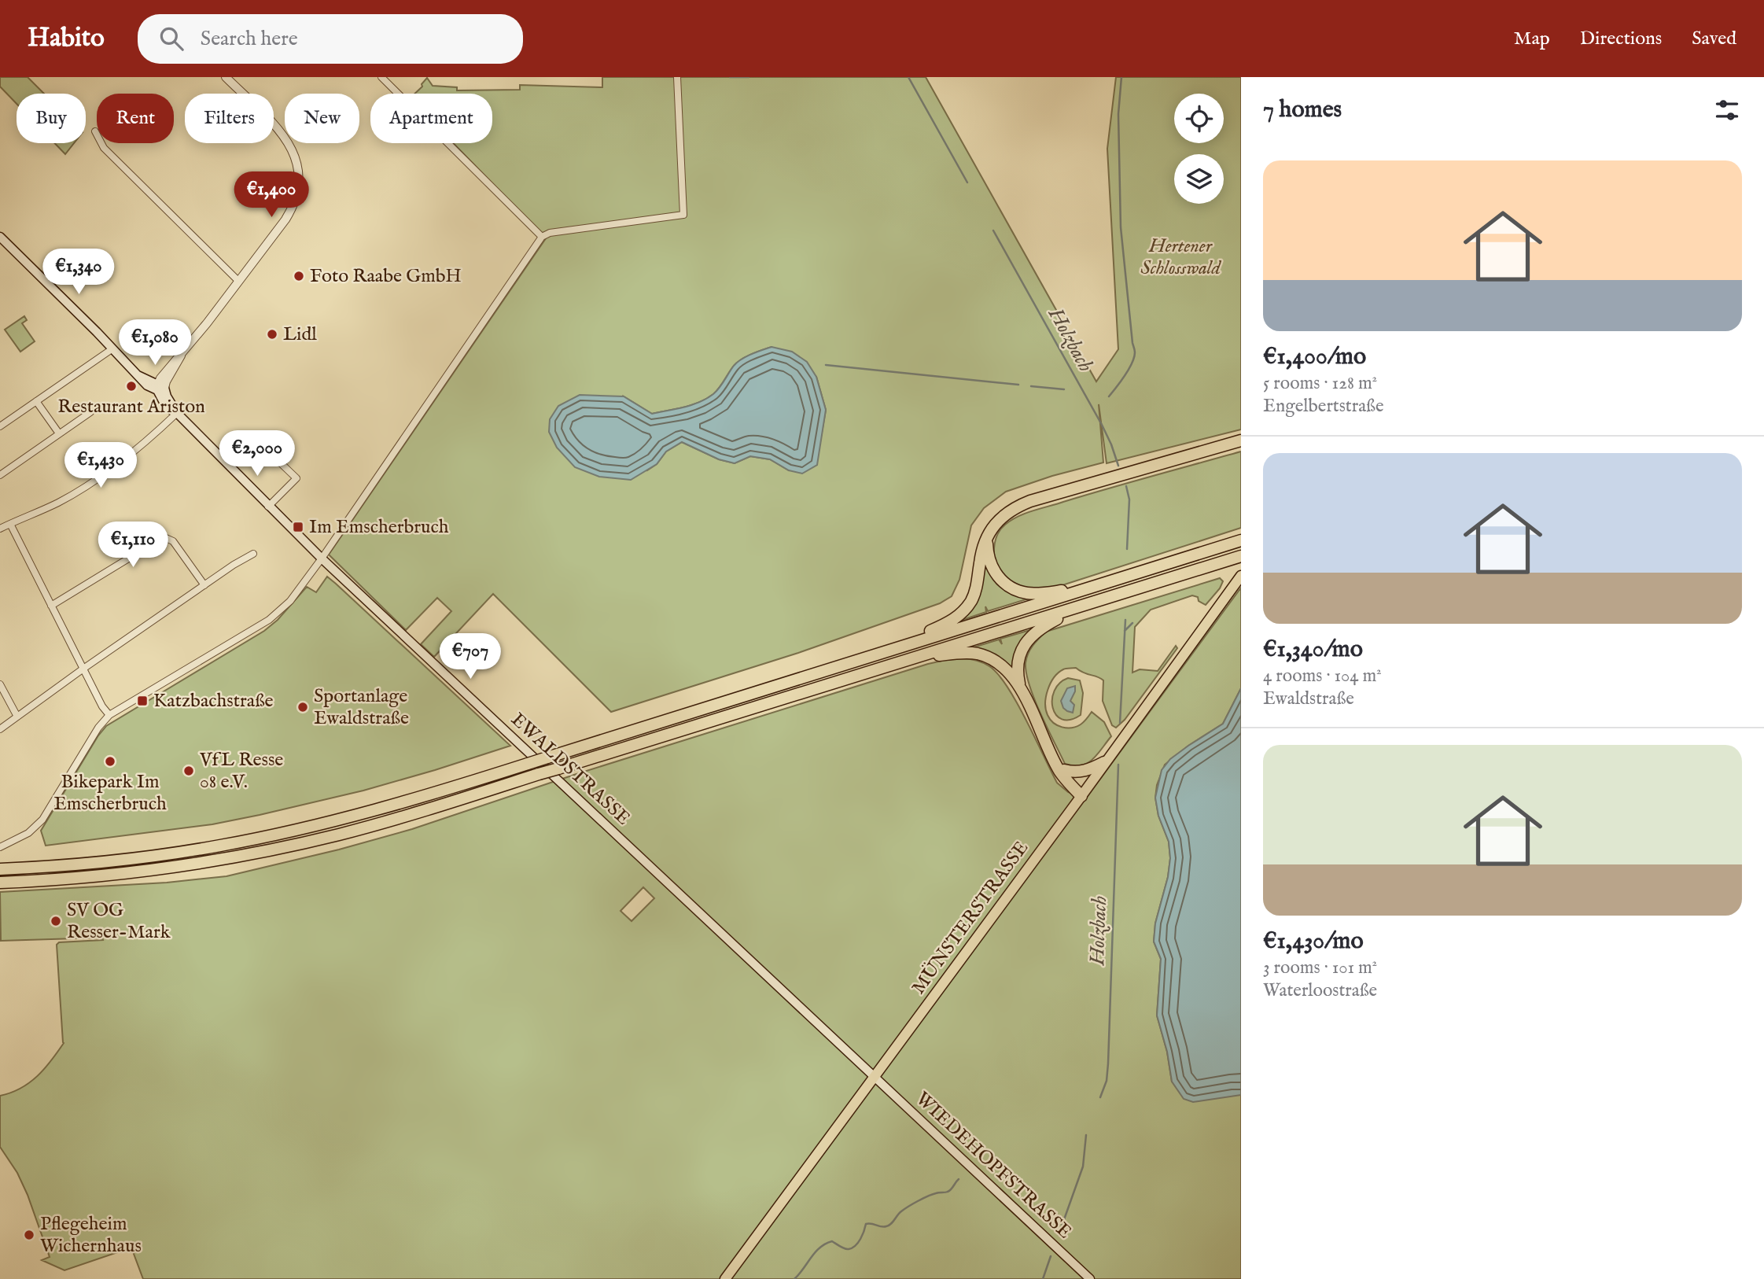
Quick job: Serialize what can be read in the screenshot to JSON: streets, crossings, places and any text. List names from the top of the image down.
{
  "streets": {
    "main road": ["EWALDSTRASSE", "MÜNSTERSTRASSE", "WIEDEHOPFSTRASSE"]
  },
  "crossings": [
    ["EWALDSTRASSE", "MÜNSTERSTRASSE"],
    ["EWALDSTRASSE", "WIEDEHOPFSTRASSE"],
    ["MÜNSTERSTRASSE", "WIEDEHOPFSTRASSE"]
  ],
  "water": ["Holzbach"],
  "parks": ["Hertener Schlosswald"],
  "places": {
    "other": [
      "Foto Raabe GmbH",
      "Lidl",
      "Restaurant Ariston",
      "Sportanlage Ewaldstraße",
      "Bikepark Im Emscherbruch",
      "VfL Resse 08 e.V.",
      "SV OG Resser-Mark",
      "Pflegeheim Wichernhaus"
    ],
    "transit": ["Im Emscherbruch", "Katzbachstraße"]
  },
  "page": {
    "header": "Habito",
    "search": "Search here",
    "nav": ["Map", "Directions", "Saved"],
    "heading": "7 homes",
    "chip": [
      "Buy",
      "Rent",
      "Filters",
      "New",
      "Apartment"
    ],
    "list": [
      {
        "name": "€1,400/mo",
        "note": "5 rooms · 128 m² · Engelbertstraße"
      },
      {
        "name": "€1,340/mo",
        "note": "4 rooms · 104 m² · Ewaldstraße"
      },
      {
        "name": "€1,430/mo",
        "note": "3 rooms · 101 m² · Waterloostraße"
      }
    ],
    "price": [
      "€1,400",
      "€1,340",
      "€1,080",
      "€2,000",
      "€1,430",
      "€1,110",
      "€707"
    ]
  }
}
